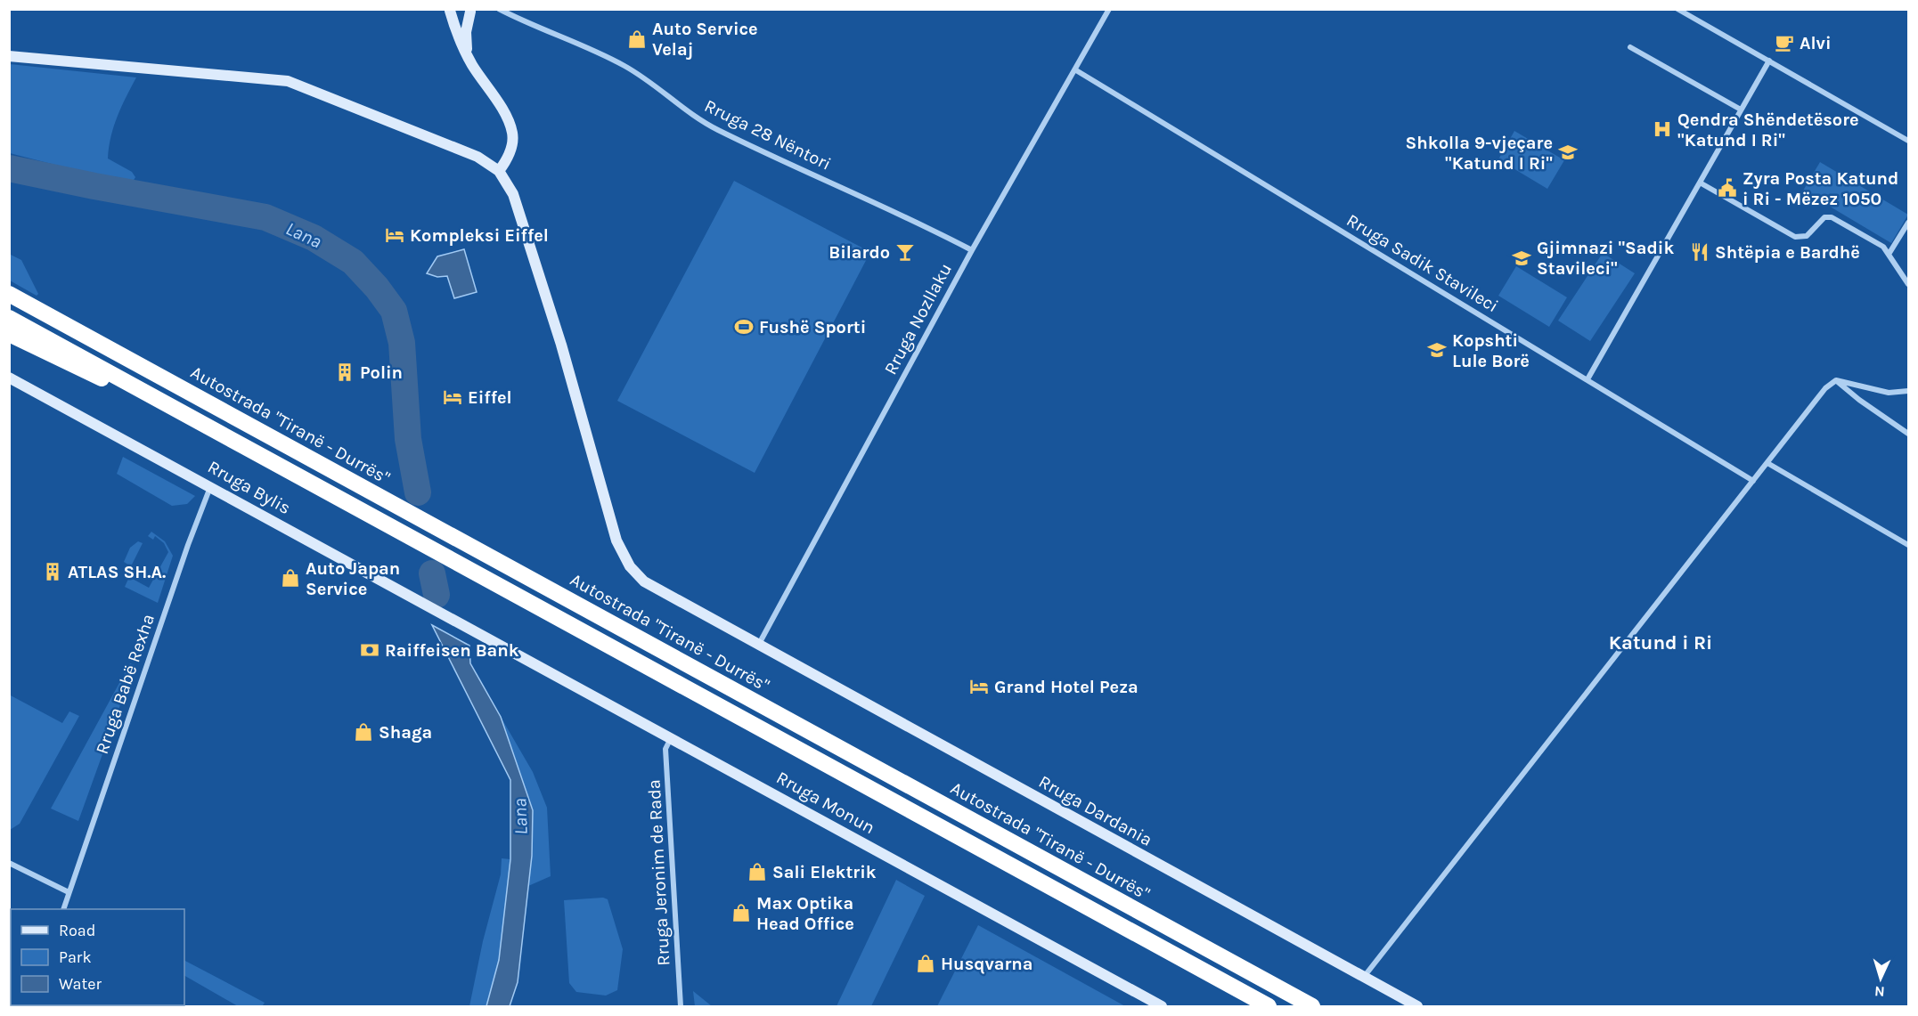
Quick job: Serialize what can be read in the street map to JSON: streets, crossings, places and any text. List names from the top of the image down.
{
  "streets": {
    "highway": ["Autostrada \"Tiranë - Durrës\""],
    "main road": ["Rruga Bylis", "Rruga Monun", "Rruga Dardania"],
    "street": [
      "Rruga 28 Nëntori",
      "Rruga Sadik Stavileci",
      "Rruga Nozllaku",
      "Rruga Babë Rexha",
      "Rruga Jeronim de Rada"
    ]
  },
  "crossings": [
    ["Rruga 28 Nëntori", "Rruga Nozllaku"],
    ["Rruga Sadik Stavileci", "Rruga Nozllaku"],
    ["Rruga Nozllaku", "Rruga Dardania"],
    ["Rruga Bylis", "Rruga Babë Rexha"],
    ["Rruga Bylis", "Rruga Monun"],
    ["Rruga Monun", "Rruga Jeronim de Rada"]
  ],
  "districts": ["Katund i Ri"],
  "water": ["Lana"],
  "places": {
    "shop": [
      "Auto Service Velaj",
      "Auto Japan Service",
      "Shaga",
      "Sali Elektrik",
      "Max Optika Head Office",
      "Husqvarna"
    ],
    "cafe": ["Alvi"],
    "hospital": ["Qendra Shëndetësore \"Katund I Ri\""],
    "school or university": ["Shkolla 9-vjeçare \"Katund I Ri\"", "Gjimnazi \"Sadik Stavileci\"", "Kopshti Lule Borë"],
    "public building": ["Zyra Posta Katund i Ri - Mëzez 1050"],
    "hotel": ["Kompleksi Eiffel", "Eiffel", "Grand Hotel Peza"],
    "bar": ["Bilardo"],
    "restaurant": ["Shtëpia e Bardhë"],
    "sports": ["Fushë Sporti"],
    "building": ["Polin", "ATLAS SH.A."],
    "bank": ["Raiffeisen Bank"]
  },
  "legend": ["Road", "Park", "Water"],
  "north": "bottom"
}
